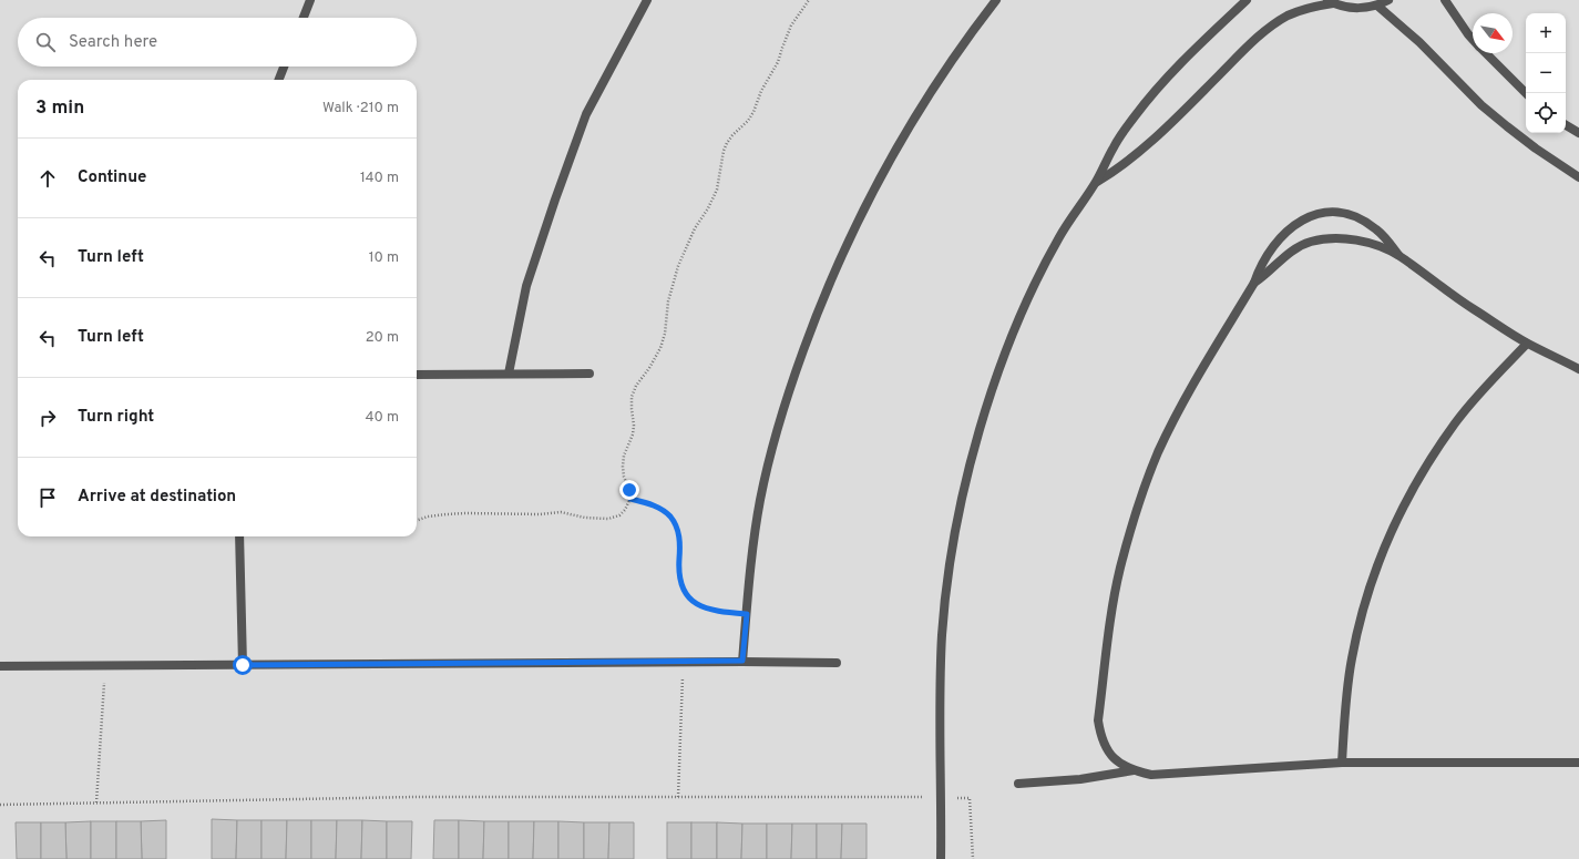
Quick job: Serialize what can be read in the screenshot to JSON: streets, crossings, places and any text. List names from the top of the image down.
{
  "north": "bottom right",
  "page": {
    "map_buttons": ["+", "−"],
    "search": "Search here",
    "heading": ["3 min", "Walk · 210 m"],
    "list": [
      ["Continue", "140 m"],
      ["Turn left", "10 m"],
      ["Turn left", "20 m"],
      ["Turn right", "40 m"],
      "Arrive at destination"
    ]
  }
}
